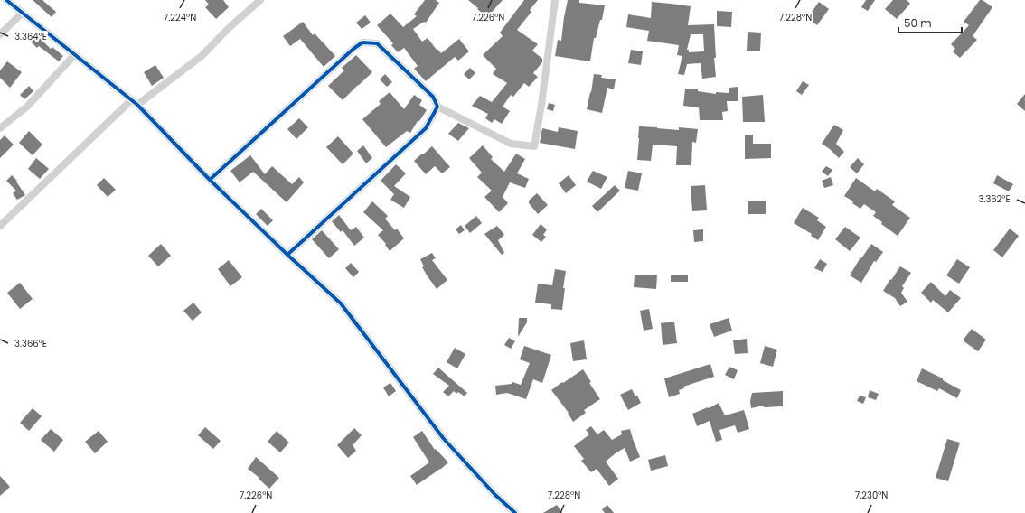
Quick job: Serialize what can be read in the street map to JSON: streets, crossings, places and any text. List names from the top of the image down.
{
  "scale_bar": "50 m",
  "coordinates": [
    "7.224°N",
    "7.226°N",
    "7.228°N",
    "3.364°E",
    "3.362°E",
    "3.366°E",
    "7.230°N"
  ]
}
